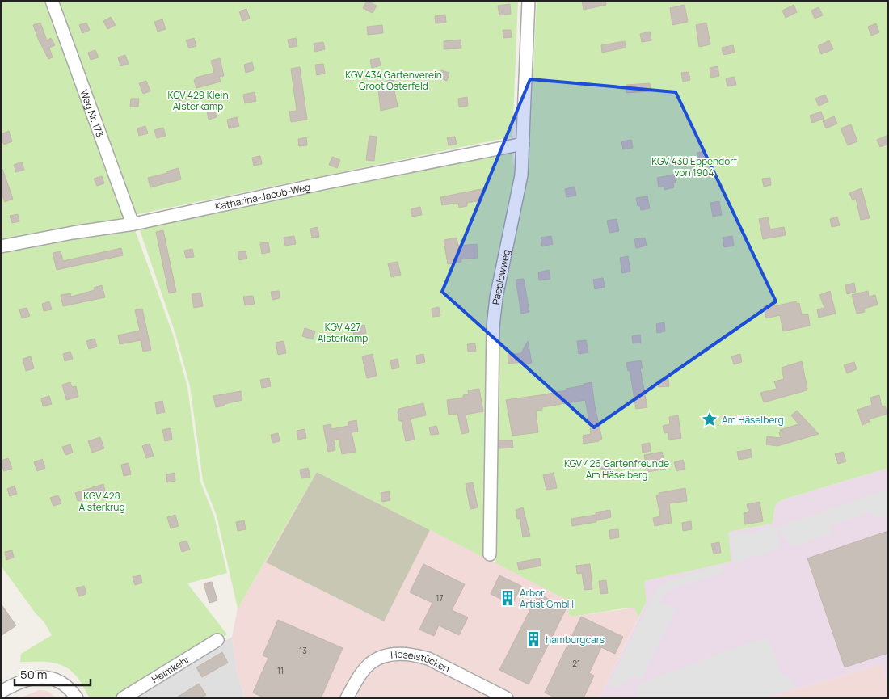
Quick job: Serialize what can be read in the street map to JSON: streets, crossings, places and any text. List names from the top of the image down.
{
  "streets": {
    "street": [
      "Weg Nr. 173",
      "Katharina-Jacob-Weg",
      "Paeplowweg",
      "Heselstücken",
      "Heimkehr"
    ]
  },
  "crossings": [
    ["Weg Nr. 173", "Katharina-Jacob-Weg"],
    ["Katharina-Jacob-Weg", "Paeplowweg"]
  ],
  "parks": [
    "KGV 434 Gartenverein Groot Osterfeld",
    "KGV 429 Klein Alsterkamp",
    "KGV 430 Eppendorf von 1904",
    "KGV 427 Alsterkamp",
    "KGV 426 Gartenfreunde Am Häselberg",
    "KGV 428 Alsterkrug"
  ],
  "places": {
    "place": ["Am Häselberg"],
    "building": ["Arbor Artist GmbH", "hamburgcars"]
  },
  "house_numbers": [
    "17",
    "13",
    "21",
    "11"
  ],
  "scale_bar": "50 m"
}
